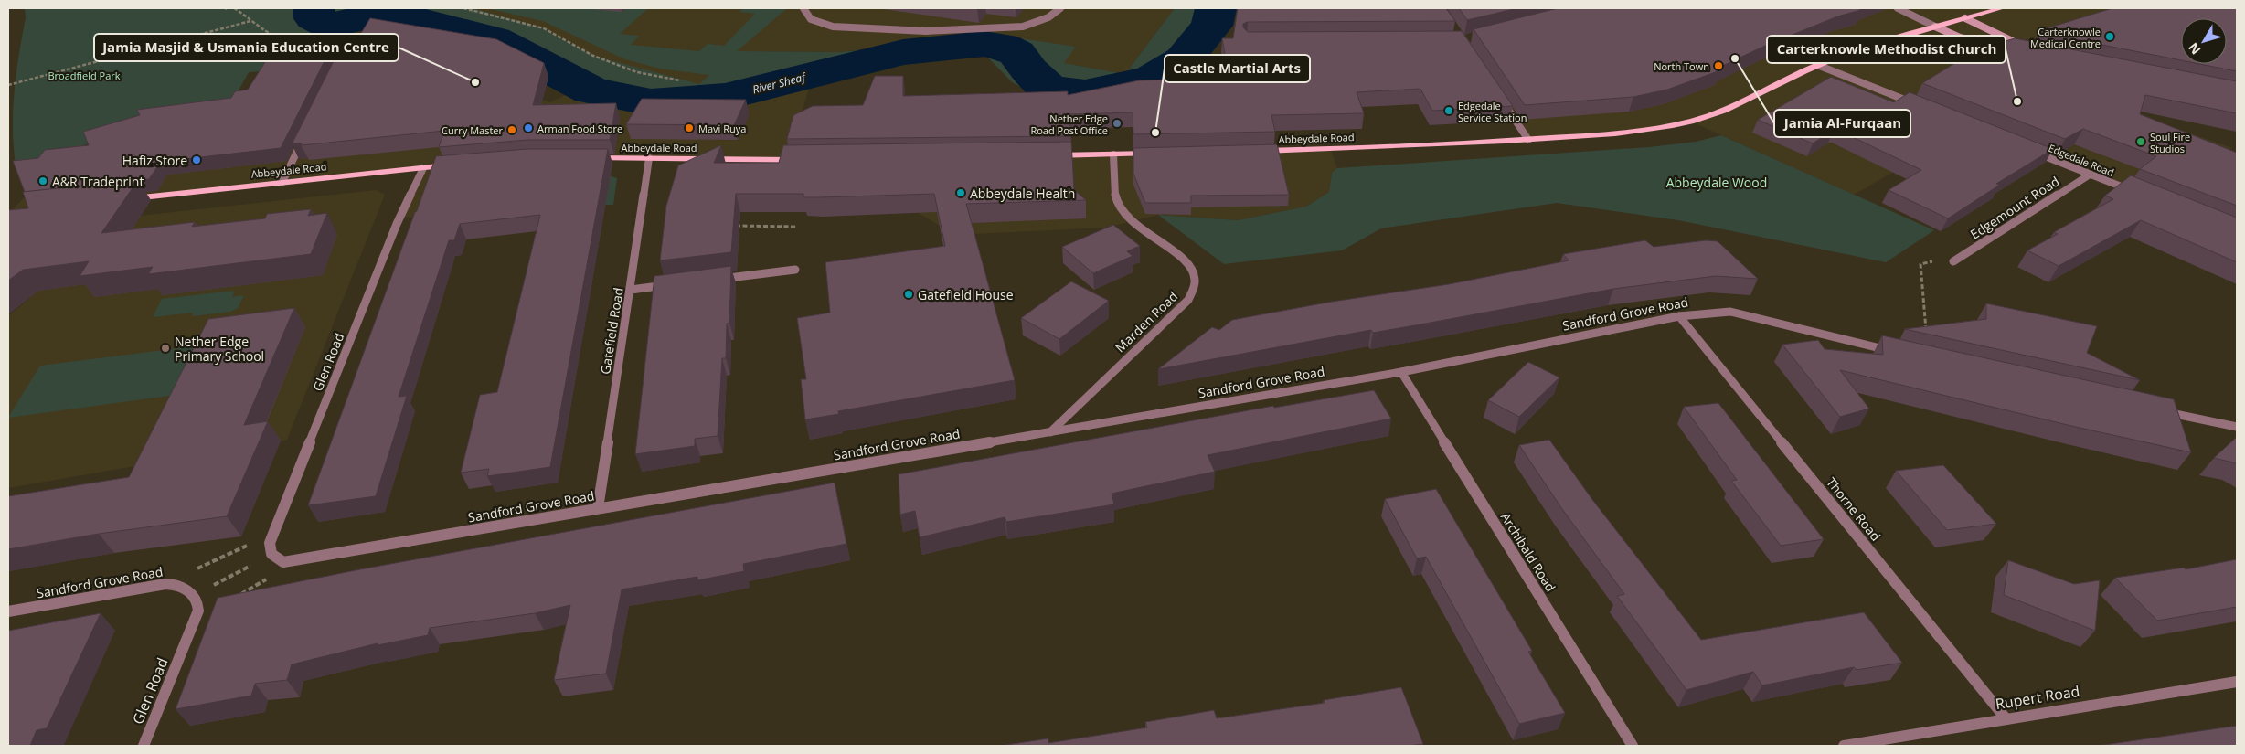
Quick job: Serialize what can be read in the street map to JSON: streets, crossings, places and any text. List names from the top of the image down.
{
  "streets": {
    "main road": ["Abbeydale Road"],
    "street": [
      "Edgedale Road",
      "Edgemount Road",
      "Sandford Grove Road",
      "Marden Road",
      "Gatefield Road",
      "Glen Road",
      "Thorne Road",
      "Archibald Road",
      "Rupert Road"
    ]
  },
  "crossings": [
    ["Abbeydale Road", "Gatefield Road"],
    ["Abbeydale Road", "Glen Road"],
    ["Edgedale Road", "Edgemount Road"],
    ["Sandford Grove Road", "Marden Road"],
    ["Sandford Grove Road", "Gatefield Road"],
    ["Sandford Grove Road", "Glen Road"],
    ["Sandford Grove Road", "Thorne Road"],
    ["Sandford Grove Road", "Archibald Road"],
    ["Thorne Road", "Rupert Road"]
  ],
  "water": ["River Sheaf"],
  "parks": ["Broadfield Park", "Abbeydale Wood"],
  "places": [
    "Carterknowle Medical Centre",
    "Jamia Al-Furqaan",
    "North Town",
    "Jamia Masjid & Usmania Education Centre",
    "Carterknowle Methodist Church",
    "Edgedale Service Station",
    "Nether Edge Road Post Office",
    "Arman Food Store",
    "Mavi Ruya",
    "Curry Master",
    "Castle Martial Arts",
    "Soul Fire Studios",
    "Hafiz Store",
    "A&R Tradeprint",
    "Abbeydale Health",
    "Gatefield House",
    "Nether Edge Primary School"
  ],
  "north": "bottom left"
}
